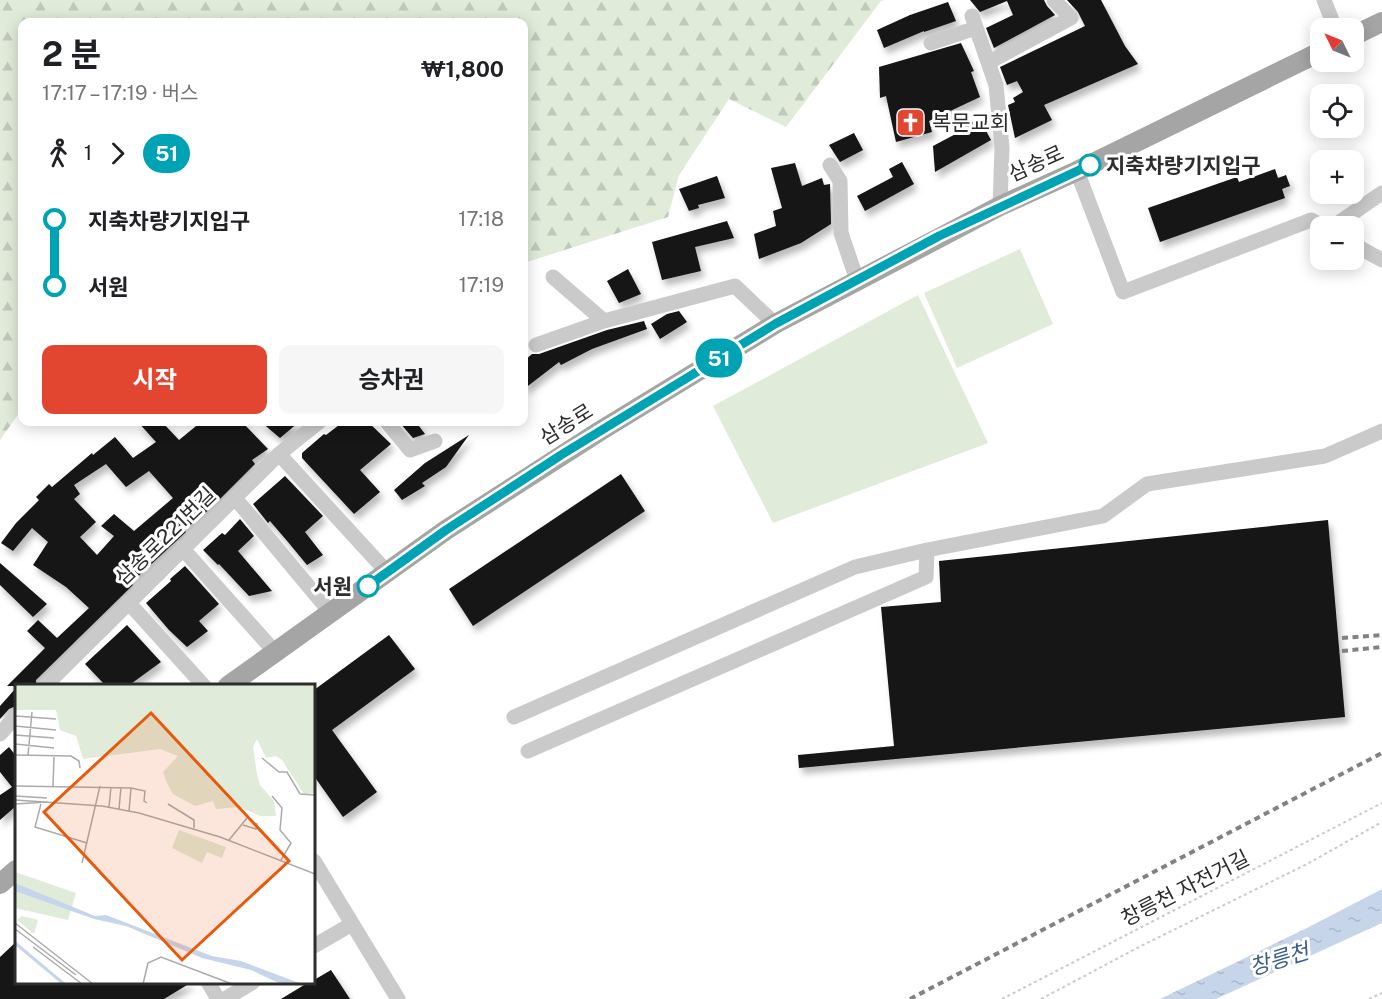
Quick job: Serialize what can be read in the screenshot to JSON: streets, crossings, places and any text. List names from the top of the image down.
{
  "streets": {
    "main road": ["삼송로"],
    "street": ["삼송로221번길"],
    "path": ["창릉천 자전거길"]
  },
  "water": ["창릉천"],
  "places": {
    "church": ["복문교회"],
    "other": ["지축차량기지입구", "서원"]
  },
  "lines": ["bus line 51"],
  "north": "top left",
  "page": {
    "on_map": "51",
    "map_buttons": ["+", "−"],
    "heading": ["2 분", "17:17 – 17:19 · 버스", "₩1,800"],
    "legs": ["1", "51"],
    "list": [
      {
        "name": "지축차량기지입구",
        "value": "17:18"
      },
      {
        "name": "서원",
        "value": "17:19"
      }
    ],
    "buttons": ["시작", "승차권"]
  }
}
